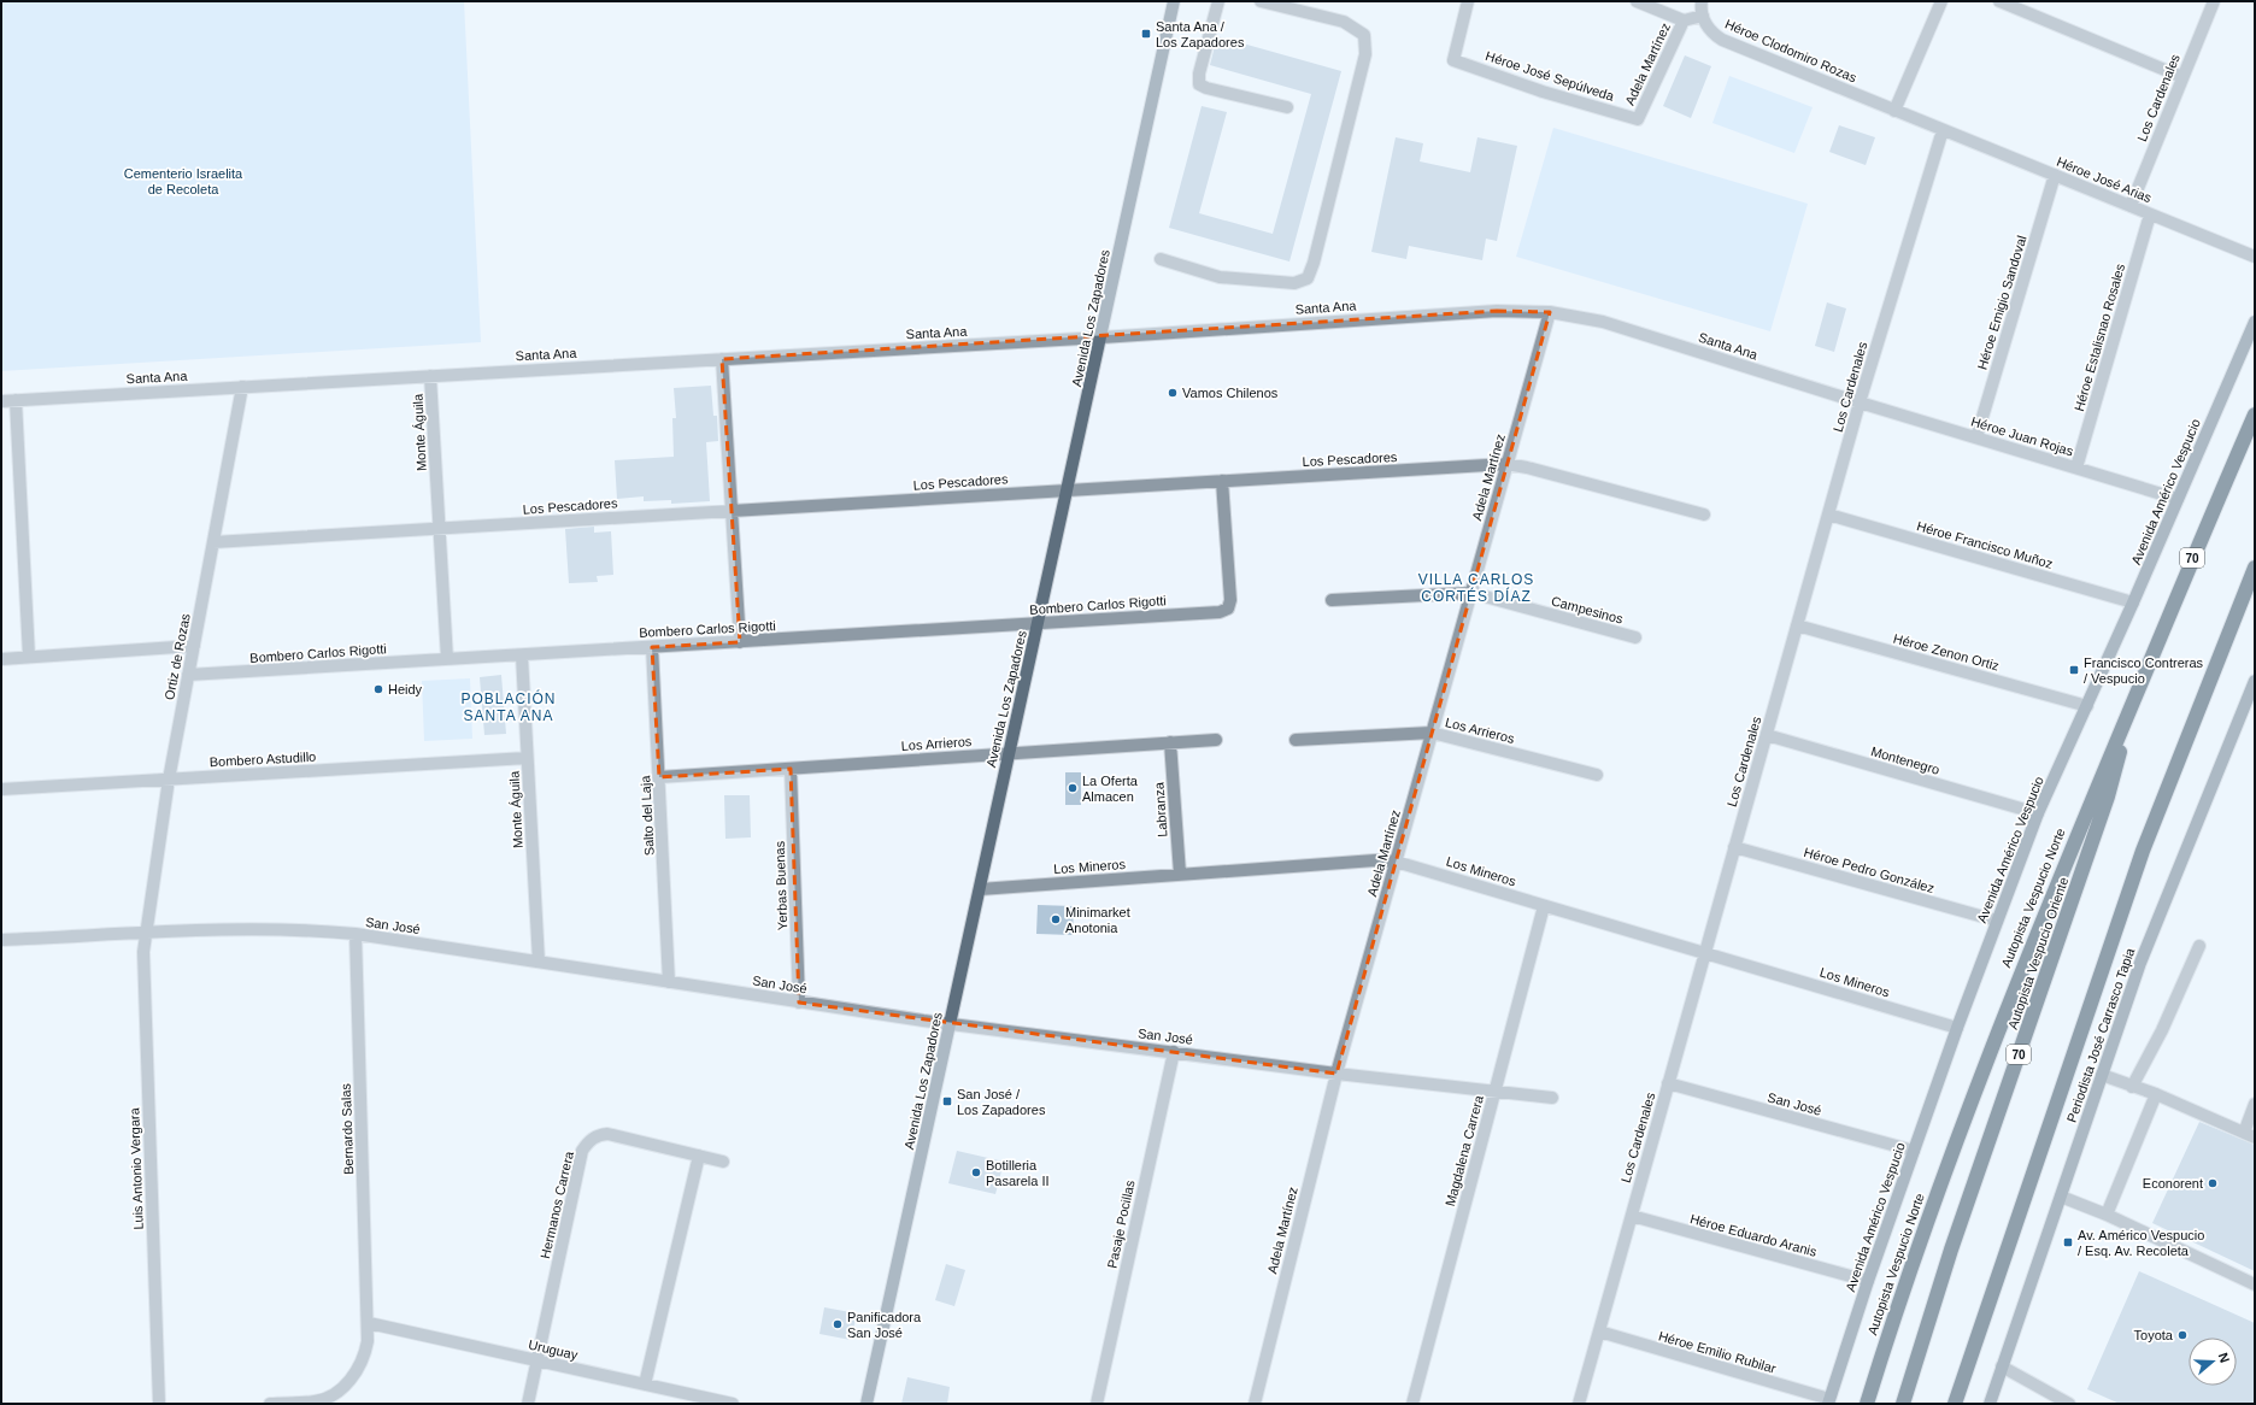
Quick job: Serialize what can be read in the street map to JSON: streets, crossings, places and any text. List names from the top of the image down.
{
  "streets": {
    "highway": ["70", "Autopista Vespucio Norte", "Autopista Vespucio Oriente"],
    "main road": ["Avenida Los Zapadores", "Avenida Américo Vespucio", "Periodista José Carrasco Tapia"],
    "street": [
      "Héroe Clodomiro Rozas",
      "Adela Martínez",
      "Héroe José Sepúlveda",
      "Los Cardenales",
      "Héroe José Arias",
      "Héroe Emigio Sandoval",
      "Santa Ana",
      "Héroe Estalisnao Rosales",
      "Monte Águila",
      "Héroe Juan Rojas",
      "Los Pescadores",
      "Héroe Francisco Muñoz",
      "Bombero Carlos Rigotti",
      "Campesinos",
      "Héroe Zenon Ortiz",
      "Ortiz de Rozas",
      "Los Arrieros",
      "Bombero Astudillo",
      "Montenegro",
      "Labranza",
      "Salto del Laja",
      "Los Mineros",
      "Héroe Pedro González",
      "Yerbas Buenas",
      "San José",
      "Bernardo Salas",
      "Magdalena Carrera",
      "Luis Antonio Vergara",
      "Hermanos Carrera",
      "Pasaje Pocillas",
      "Héroe Eduardo Aranis",
      "Uruguay",
      "Héroe Emilio Rubilar"
    ]
  },
  "crossings": [
    ["Héroe Clodomiro Rozas", "Los Cardenales"],
    ["Héroe Clodomiro Rozas", "Héroe José Arias"],
    ["Adela Martínez", "Héroe José Sepúlveda"],
    ["Adela Martínez", "Santa Ana"],
    ["Adela Martínez", "Los Pescadores"],
    ["Adela Martínez", "Campesinos"],
    ["Adela Martínez", "Los Arrieros"],
    ["Adela Martínez", "Los Mineros"],
    ["Adela Martínez", "San José"],
    ["Los Cardenales", "Héroe José Arias"],
    ["Los Cardenales", "Santa Ana"],
    ["Los Cardenales", "Héroe Juan Rojas"],
    ["Los Cardenales", "Héroe Francisco Muñoz"],
    ["Los Cardenales", "Héroe Zenon Ortiz"],
    ["Los Cardenales", "Montenegro"],
    ["Los Cardenales", "Los Mineros"],
    ["Los Cardenales", "Héroe Pedro González"],
    ["Los Cardenales", "San José"],
    ["Los Cardenales", "Héroe Eduardo Aranis"],
    ["Los Cardenales", "Héroe Emilio Rubilar"],
    ["Héroe José Arias", "Héroe Emigio Sandoval"],
    ["Héroe José Arias", "Héroe Estalisnao Rosales"],
    ["Héroe Emigio Sandoval", "Héroe Juan Rojas"],
    ["Santa Ana", "Avenida Los Zapadores"],
    ["Santa Ana", "Monte Águila"],
    ["Santa Ana", "Héroe Juan Rojas"],
    ["Santa Ana", "Ortiz de Rozas"],
    ["Avenida Los Zapadores", "Los Pescadores"],
    ["Avenida Los Zapadores", "Bombero Carlos Rigotti"],
    ["Avenida Los Zapadores", "Los Arrieros"],
    ["Avenida Los Zapadores", "Los Mineros"],
    ["Avenida Los Zapadores", "San José"],
    ["Héroe Estalisnao Rosales", "Héroe Juan Rojas"],
    ["Monte Águila", "Los Pescadores"],
    ["Monte Águila", "Bombero Carlos Rigotti"],
    ["Monte Águila", "Bombero Astudillo"],
    ["Monte Águila", "San José"],
    ["Héroe Juan Rojas", "Avenida Américo Vespucio"],
    ["Los Pescadores", "Bombero Carlos Rigotti"],
    ["Los Pescadores", "Ortiz de Rozas"],
    ["Avenida Américo Vespucio", "Héroe Francisco Muñoz"],
    ["Avenida Américo Vespucio", "Héroe Zenon Ortiz"],
    ["Avenida Américo Vespucio", "Montenegro"],
    ["Avenida Américo Vespucio", "Los Mineros"],
    ["Avenida Américo Vespucio", "Héroe Pedro González"],
    ["Avenida Américo Vespucio", "San José"],
    ["Avenida Américo Vespucio", "Héroe Eduardo Aranis"],
    ["Avenida Américo Vespucio", "Héroe Emilio Rubilar"],
    ["Bombero Carlos Rigotti", "Ortiz de Rozas"],
    ["Bombero Carlos Rigotti", "Salto del Laja"],
    ["Ortiz de Rozas", "Bombero Astudillo"],
    ["Ortiz de Rozas", "San José"],
    ["Ortiz de Rozas", "Luis Antonio Vergara"],
    ["Los Arrieros", "Labranza"],
    ["Los Arrieros", "Salto del Laja"],
    ["Los Arrieros", "Yerbas Buenas"],
    ["Labranza", "Los Mineros"],
    ["Salto del Laja", "San José"],
    ["Los Mineros", "Magdalena Carrera"],
    ["Yerbas Buenas", "San José"],
    ["Autopista Vespucio Norte", "Autopista Vespucio Oriente"],
    ["San José", "Bernardo Salas"],
    ["San José", "Magdalena Carrera"],
    ["San José", "Luis Antonio Vergara"],
    ["San José", "Pasaje Pocillas"],
    ["Bernardo Salas", "Uruguay"],
    ["Hermanos Carrera", "Uruguay"]
  ],
  "districts": ["VILLA CARLOS CORTÉS DÍAZ", "POBLACIÓN SANTA ANA"],
  "parks": ["Cementerio Israelita de Recoleta"],
  "places": {
    "transit": [
      "Santa Ana / Los Zapadores",
      "Francisco Contreras / Vespucio",
      "San José / Los Zapadores",
      "Av. Américo Vespucio / Esq. Av. Recoleta"
    ],
    "other": [
      "Vamos Chilenos",
      "Heidy",
      "La Oferta Almacen",
      "Minimarket Anotonia",
      "Botilleria Pasarela II",
      "Econorent",
      "Panificadora San José",
      "Toyota"
    ]
  },
  "north": "right"
}
